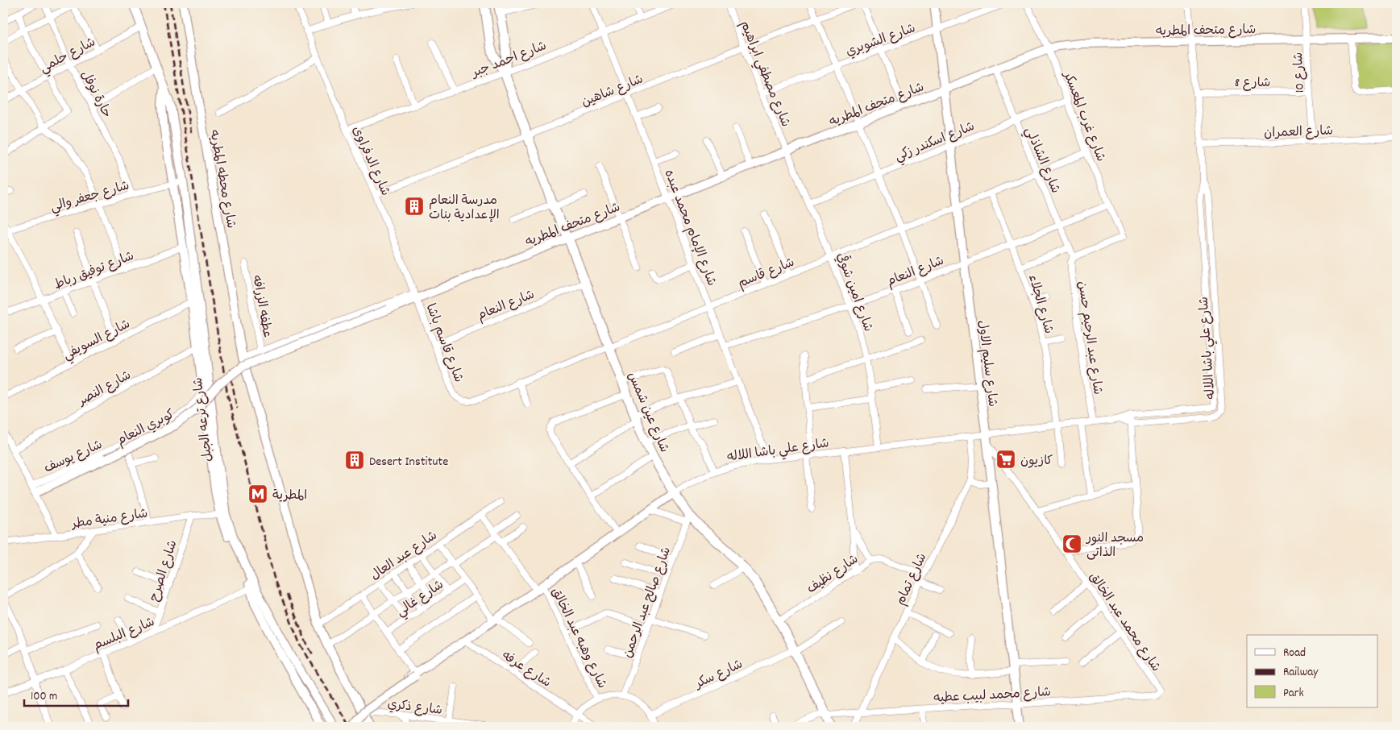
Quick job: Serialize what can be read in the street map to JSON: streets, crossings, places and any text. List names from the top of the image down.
{
  "streets": {
    "main road": ["شارع عين شمس"],
    "street": [
      "شارع متحف المطريه",
      "شارع الشوبري",
      "شارع حلمي",
      "شارع احمد جبر",
      "شارع 10",
      "شارع مصطفي ابراهيم",
      "شارع 8",
      "شارع شاهين",
      "حارة نوفل",
      "شارع غرب المعسكر",
      "شارع العمران",
      "شارع اسكندر زكي",
      "شارع الشاذلي",
      "شارع الدفراوى",
      "شارع محطه المطريه",
      "شارع جعفر والي",
      "شارع الإمام محمد عبده",
      "شارع توفيق رباط",
      "شارع النعام",
      "شارع قاسم",
      "شارع امين شوقي",
      "شارع الجلاء",
      "عطفه الزرافه",
      "شارع عبد الرحيم حسن",
      "شارع السويفي",
      "شارع قاسم باشا",
      "شارع علي باشا اللاله",
      "شارع سليم الاول",
      "شارع النصر",
      "شارع ترعه الجبل",
      "كوبري النعام",
      "شارع يوسف",
      "شارع منية مطر",
      "شارع عبد العال",
      "شارع الصرح",
      "شارع نظيف",
      "شارع تمام",
      "شارع غالي",
      "شارع صالح عبد الرحمن",
      "شارع محمد عبد الخالق",
      "شارع البلسم",
      "شارع وهبه عبد الخالق",
      "شارع عرفه",
      "شارع سكر",
      "شارع محمد لبيب عطيه",
      "شارع ذكري"
    ]
  },
  "crossings": [
    ["شارع متحف المطريه", "شارع 10"],
    ["شارع متحف المطريه", "شارع مصطفي ابراهيم"],
    ["شارع متحف المطريه", "شارع غرب المعسكر"],
    ["شارع متحف المطريه", "شارع الشاذلي"],
    ["شارع متحف المطريه", "شارع الدفراوى"],
    ["شارع متحف المطريه", "شارع محطه المطريه"],
    ["شارع متحف المطريه", "شارع الإمام محمد عبده"],
    ["شارع متحف المطريه", "شارع امين شوقي"],
    ["شارع متحف المطريه", "عطفه الزرافه"],
    ["شارع متحف المطريه", "شارع قاسم باشا"],
    ["شارع متحف المطريه", "شارع علي باشا اللاله"],
    ["شارع متحف المطريه", "شارع سليم الاول"],
    ["شارع متحف المطريه", "شارع عين شمس"],
    ["شارع متحف المطريه", "كوبري النعام"],
    ["شارع الشوبري", "شارع مصطفي ابراهيم"],
    ["شارع الشوبري", "شارع سليم الاول"],
    ["شارع حلمي", "حارة نوفل"],
    ["شارع حلمي", "شارع ترعه الجبل"],
    ["شارع احمد جبر", "شارع الدفراوى"],
    ["شارع احمد جبر", "شارع الإمام محمد عبده"],
    ["شارع احمد جبر", "شارع عين شمس"],
    ["شارع 10", "شارع 8"],
    ["شارع 10", "شارع العمران"],
    ["شارع مصطفي ابراهيم", "شارع شاهين"],
    ["شارع مصطفي ابراهيم", "شارع امين شوقي"],
    ["شارع 8", "شارع علي باشا اللاله"],
    ["شارع شاهين", "شارع الدفراوى"],
    ["شارع شاهين", "شارع الإمام محمد عبده"],
    ["شارع شاهين", "شارع عين شمس"],
    ["حارة نوفل", "شارع جعفر والي"],
    ["شارع غرب المعسكر", "شارع اسكندر زكي"],
    ["شارع غرب المعسكر", "شارع الشاذلي"],
    ["شارع غرب المعسكر", "شارع النعام"],
    ["شارع غرب المعسكر", "شارع قاسم"],
    ["شارع غرب المعسكر", "شارع عبد الرحيم حسن"],
    ["شارع العمران", "شارع علي باشا اللاله"],
    ["شارع اسكندر زكي", "شارع الشاذلي"],
    ["شارع اسكندر زكي", "شارع امين شوقي"],
    ["شارع اسكندر زكي", "شارع سليم الاول"],
    ["شارع الشاذلي", "شارع النعام"],
    ["شارع الشاذلي", "شارع قاسم"],
    ["شارع الشاذلي", "شارع عبد الرحيم حسن"],
    ["شارع الدفراوى", "شارع قاسم باشا"],
    ["شارع محطه المطريه", "شارع علي باشا اللاله"],
    ["شارع محطه المطريه", "شارع عبد العال"],
    ["شارع محطه المطريه", "شارع ذكري"],
    ["شارع جعفر والي", "شارع ترعه الجبل"],
    ["شارع الإمام محمد عبده", "شارع النعام"],
    ["شارع الإمام محمد عبده", "شارع قاسم"],
    ["شارع الإمام محمد عبده", "شارع علي باشا اللاله"],
    ["شارع توفيق رباط", "شارع ترعه الجبل"],
    ["شارع النعام", "شارع امين شوقي"],
    ["شارع النعام", "شارع الجلاء"],
    ["شارع النعام", "شارع قاسم باشا"],
    ["شارع النعام", "شارع سليم الاول"],
    ["شارع النعام", "شارع عين شمس"],
    ["شارع قاسم", "شارع امين شوقي"],
    ["شارع قاسم", "شارع الجلاء"],
    ["شارع قاسم", "شارع قاسم باشا"],
    ["شارع قاسم", "شارع سليم الاول"],
    ["شارع قاسم", "شارع عين شمس"],
    ["شارع امين شوقي", "شارع علي باشا اللاله"],
    ["شارع الجلاء", "شارع علي باشا اللاله"],
    ["شارع عبد الرحيم حسن", "شارع علي باشا اللاله"],
    ["شارع السويفي", "شارع ترعه الجبل"],
    ["شارع علي باشا اللاله", "شارع سليم الاول"],
    ["شارع علي باشا اللاله", "شارع عين شمس"],
    ["شارع علي باشا اللاله", "شارع تمام"],
    ["شارع علي باشا اللاله", "شارع وهبه عبد الخالق"],
    ["شارع علي باشا اللاله", "شارع عرفه"],
    ["شارع علي باشا اللاله", "شارع ذكري"],
    ["شارع سليم الاول", "شارع محمد عبد الخالق"],
    ["شارع سليم الاول", "شارع محمد لبيب عطيه"],
    ["شارع النصر", "شارع ترعه الجبل"],
    ["شارع عين شمس", "شارع نظيف"],
    ["شارع عين شمس", "شارع صالح عبد الرحمن"],
    ["شارع عين شمس", "شارع سكر"],
    ["شارع عين شمس", "شارع محمد لبيب عطيه"],
    ["شارع ترعه الجبل", "شارع يوسف"],
    ["شارع ترعه الجبل", "شارع منية مطر"],
    ["شارع ترعه الجبل", "شارع البلسم"],
    ["كوبري النعام", "شارع يوسف"],
    ["شارع منية مطر", "شارع الصرح"],
    ["شارع عبد العال", "شارع وهبه عبد الخالق"],
    ["شارع الصرح", "شارع البلسم"],
    ["شارع نظيف", "شارع تمام"],
    ["شارع تمام", "شارع محمد لبيب عطيه"],
    ["شارع محمد عبد الخالق", "شارع محمد لبيب عطيه"]
  ],
  "places": {
    "building": ["مدرسة النعام الإعدادية بنات", "Desert Institute"],
    "supermarket": ["كازيون"],
    "metro station": ["المطرية"],
    "mosque": ["مسجد النور الذاتى"]
  },
  "legend": ["Road", "Railway", "Park"],
  "scale_bar": "100 m"
}
